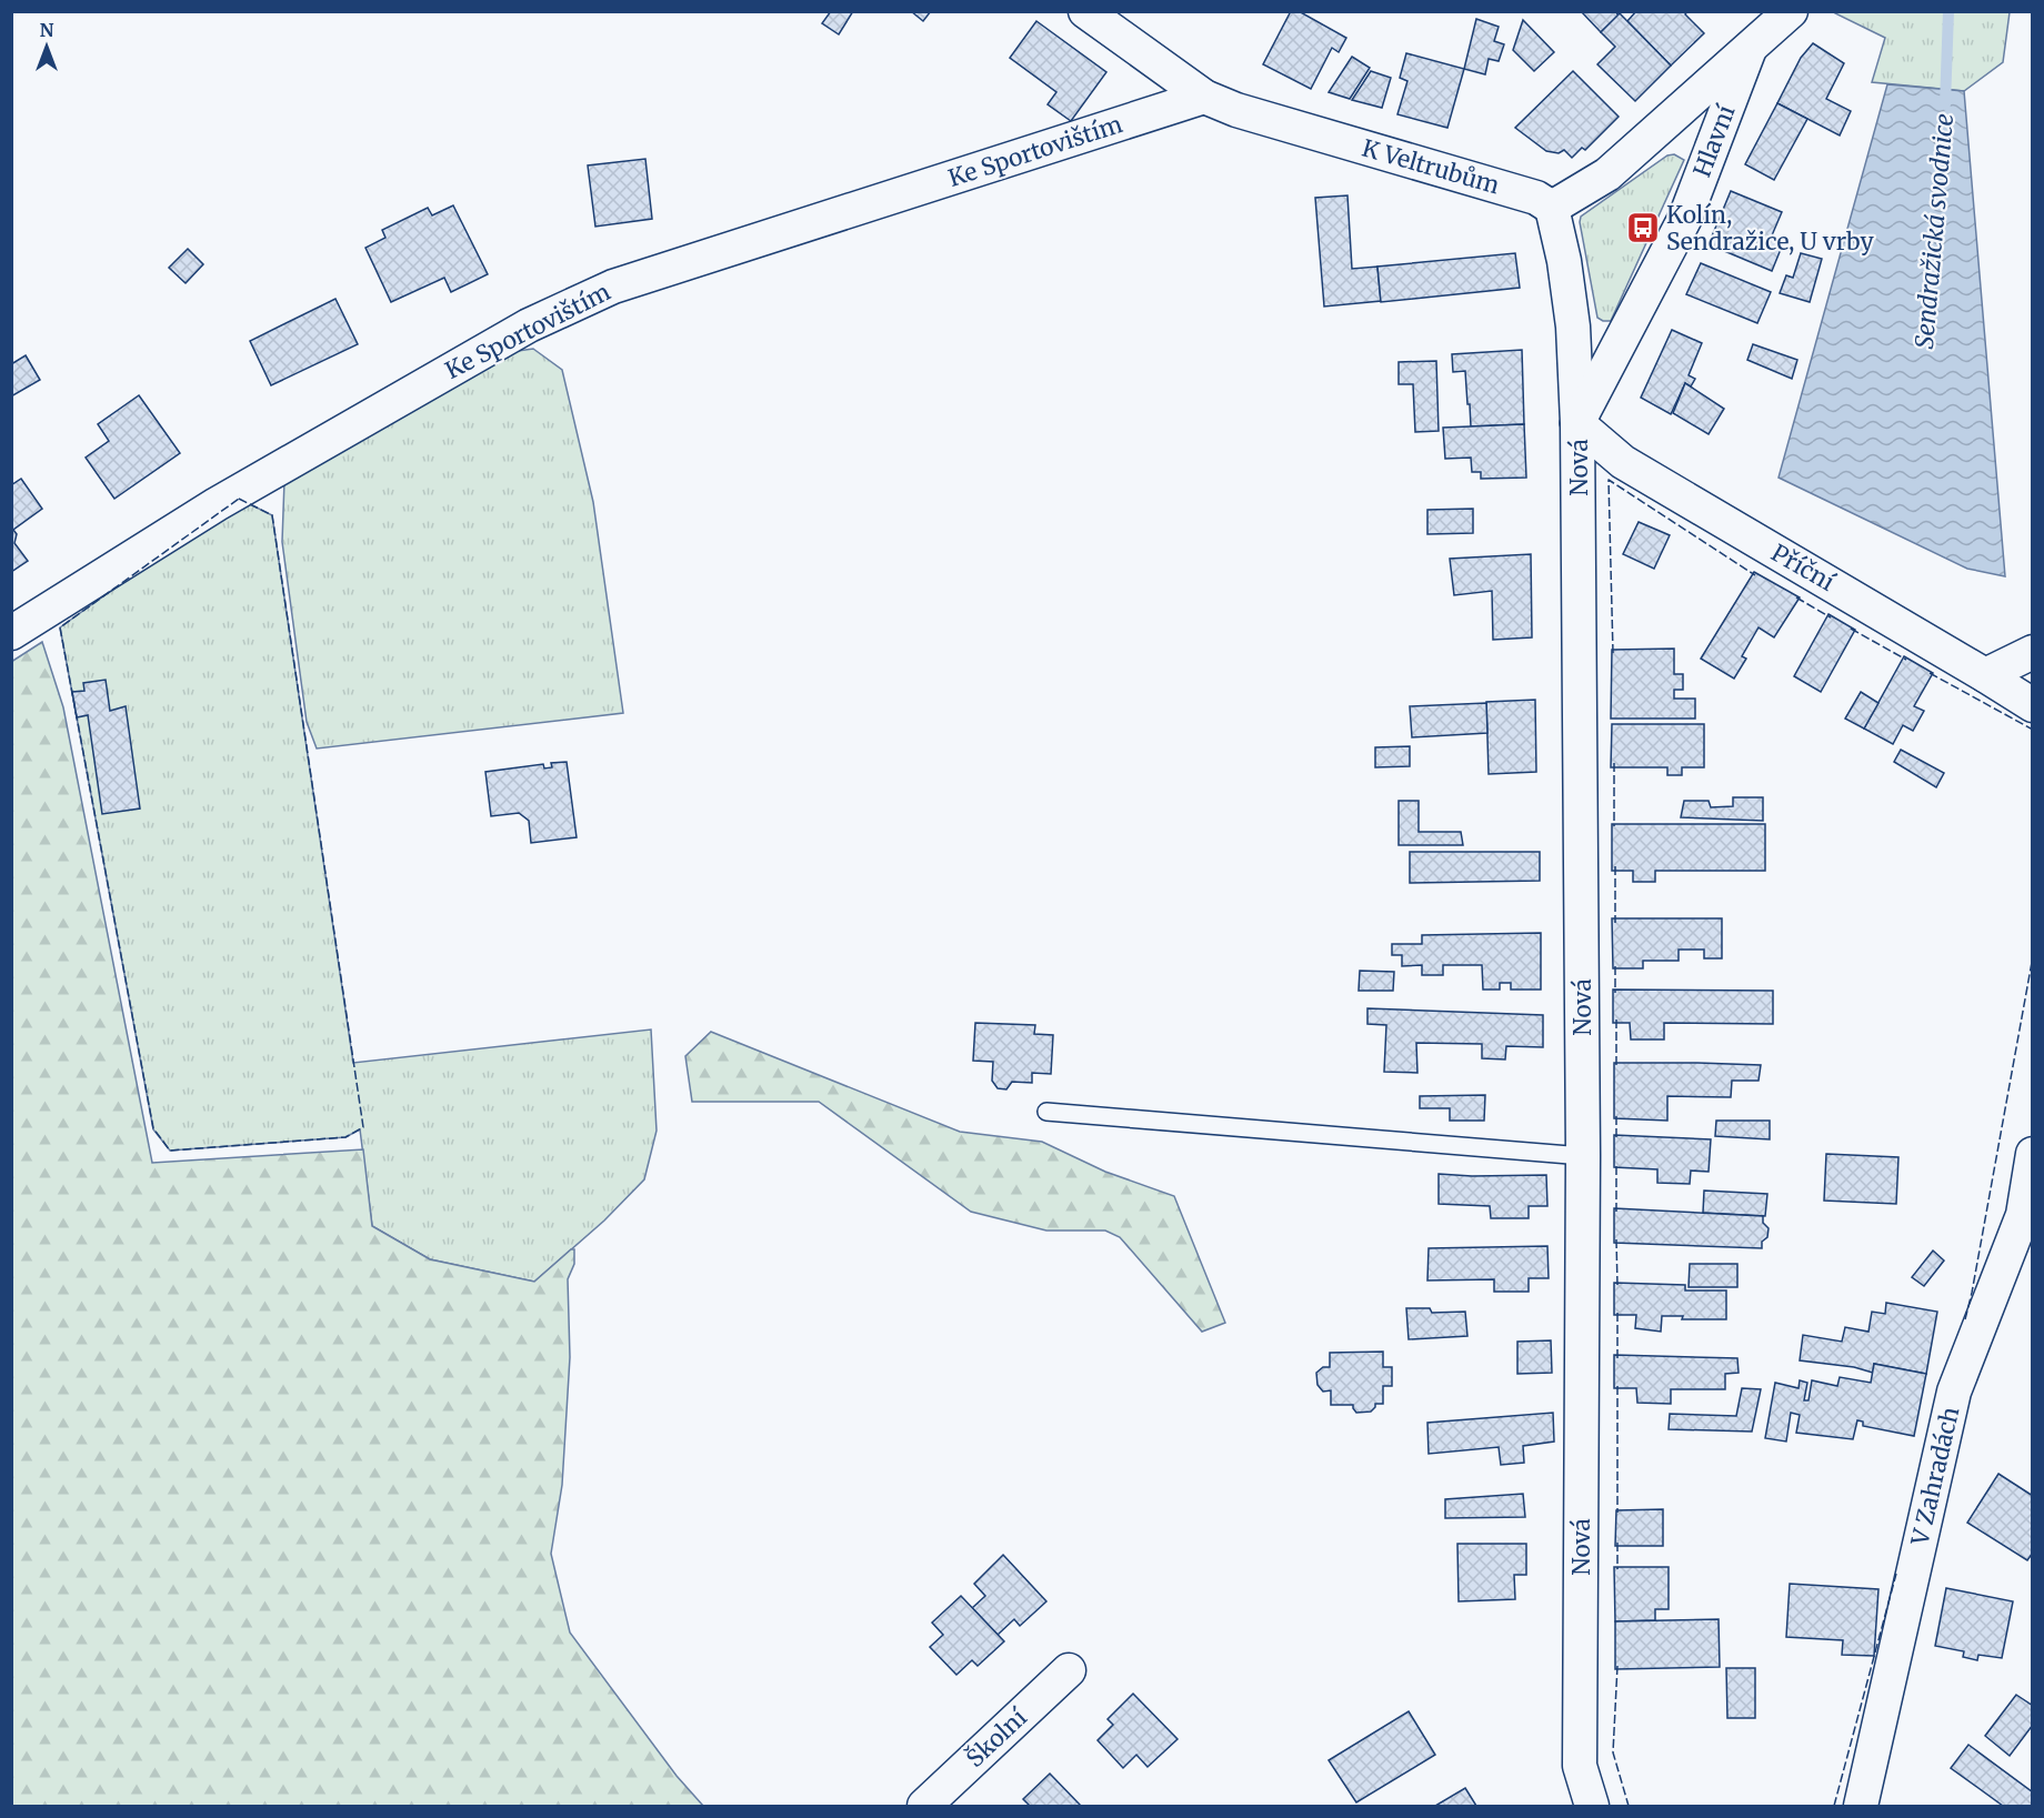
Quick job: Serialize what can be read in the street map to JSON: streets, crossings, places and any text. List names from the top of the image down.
{
  "streets": {
    "street": [
      "Hlavní",
      "Ke Sportovištím",
      "K Veltrubům",
      "Nová",
      "Příční",
      "V Zahradách",
      "Školní"
    ]
  },
  "crossings": [
    ["Hlavní", "Nová"],
    ["Hlavní", "Příční"],
    ["Ke Sportovištím", "K Veltrubům"],
    ["K Veltrubům", "Nová"],
    ["Nová", "Příční"]
  ],
  "water": ["Sendražická svodnice"],
  "places": {
    "bus stop": ["Kolín, Sendražice, U vrby"]
  },
  "north": "top"
}
